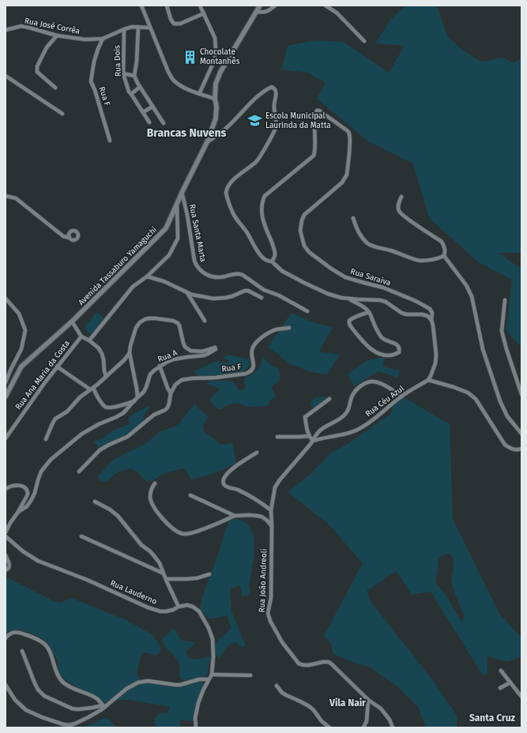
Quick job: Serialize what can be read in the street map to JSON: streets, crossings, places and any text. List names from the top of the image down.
{
  "streets": {
    "street": [
      "Rua José Corrêa",
      "Rua Dois",
      "Rua F",
      "Rua Santa Marta",
      "Avenida Tassaburo Yamaguchi",
      "Rua Saraiva",
      "Rua A",
      "Rua Ana Maria da Costa",
      "Rua Céu Azul",
      "Rua João Andreoli",
      "Rua Lauderno"
    ]
  },
  "crossings": [
    ["Rua José Corrêa", "Rua Dois"],
    ["Rua José Corrêa", "Rua F"],
    ["Rua Santa Marta", "Avenida Tassaburo Yamaguchi"],
    ["Rua Céu Azul", "Rua João Andreoli"]
  ],
  "districts": ["Brancas Nuvens", "Vila Nair", "Santa Cruz"],
  "places": {
    "building": ["Chocolate Montanhês"],
    "school or university": ["Escola Municipal Laurinda da Matta"]
  }
}
